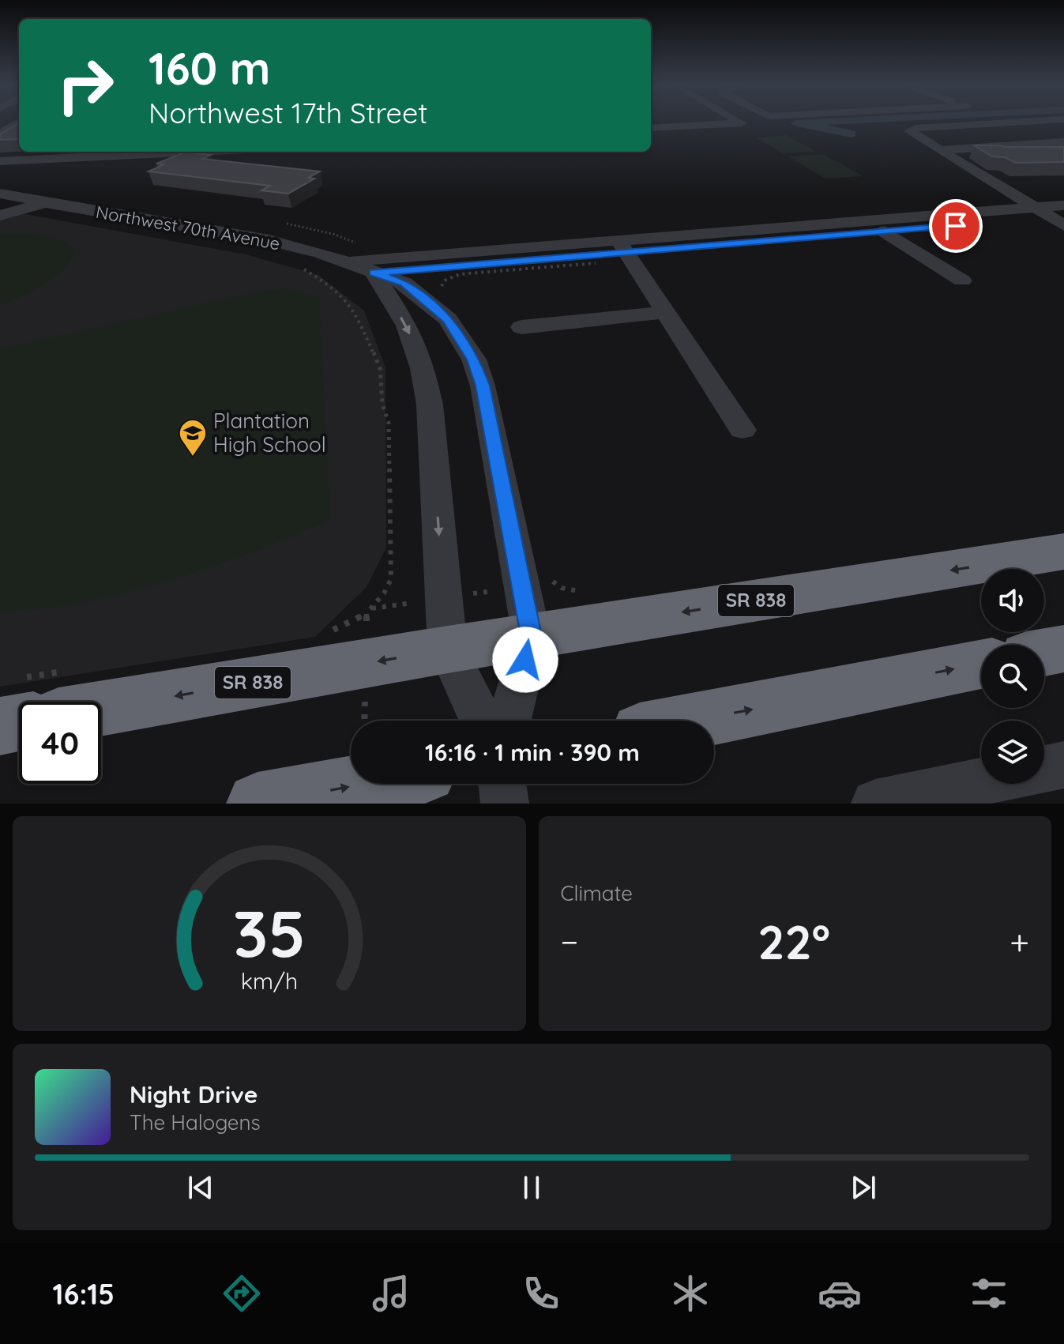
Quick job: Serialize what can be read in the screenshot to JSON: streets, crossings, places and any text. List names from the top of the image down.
{
  "streets": {
    "highway": ["SR 838"],
    "street": ["Northwest 70th Avenue"]
  },
  "crossings": [
    ["Northwest 70th Avenue", "SR 838"]
  ],
  "places": {
    "school or university": ["Plantation High School"]
  },
  "page": {
    "turn": ["160 m", "Northwest 17th Street"],
    "limit": "40",
    "trip": "16:16 · 1 min · 390 m",
    "tile": "Climate",
    "heat": ["−", "22°", "+"],
    "song": ["Night Drive", "The Halogens"],
    "tabs": "16:15",
    "gauge": ["35", "km/h"]
  }
}
